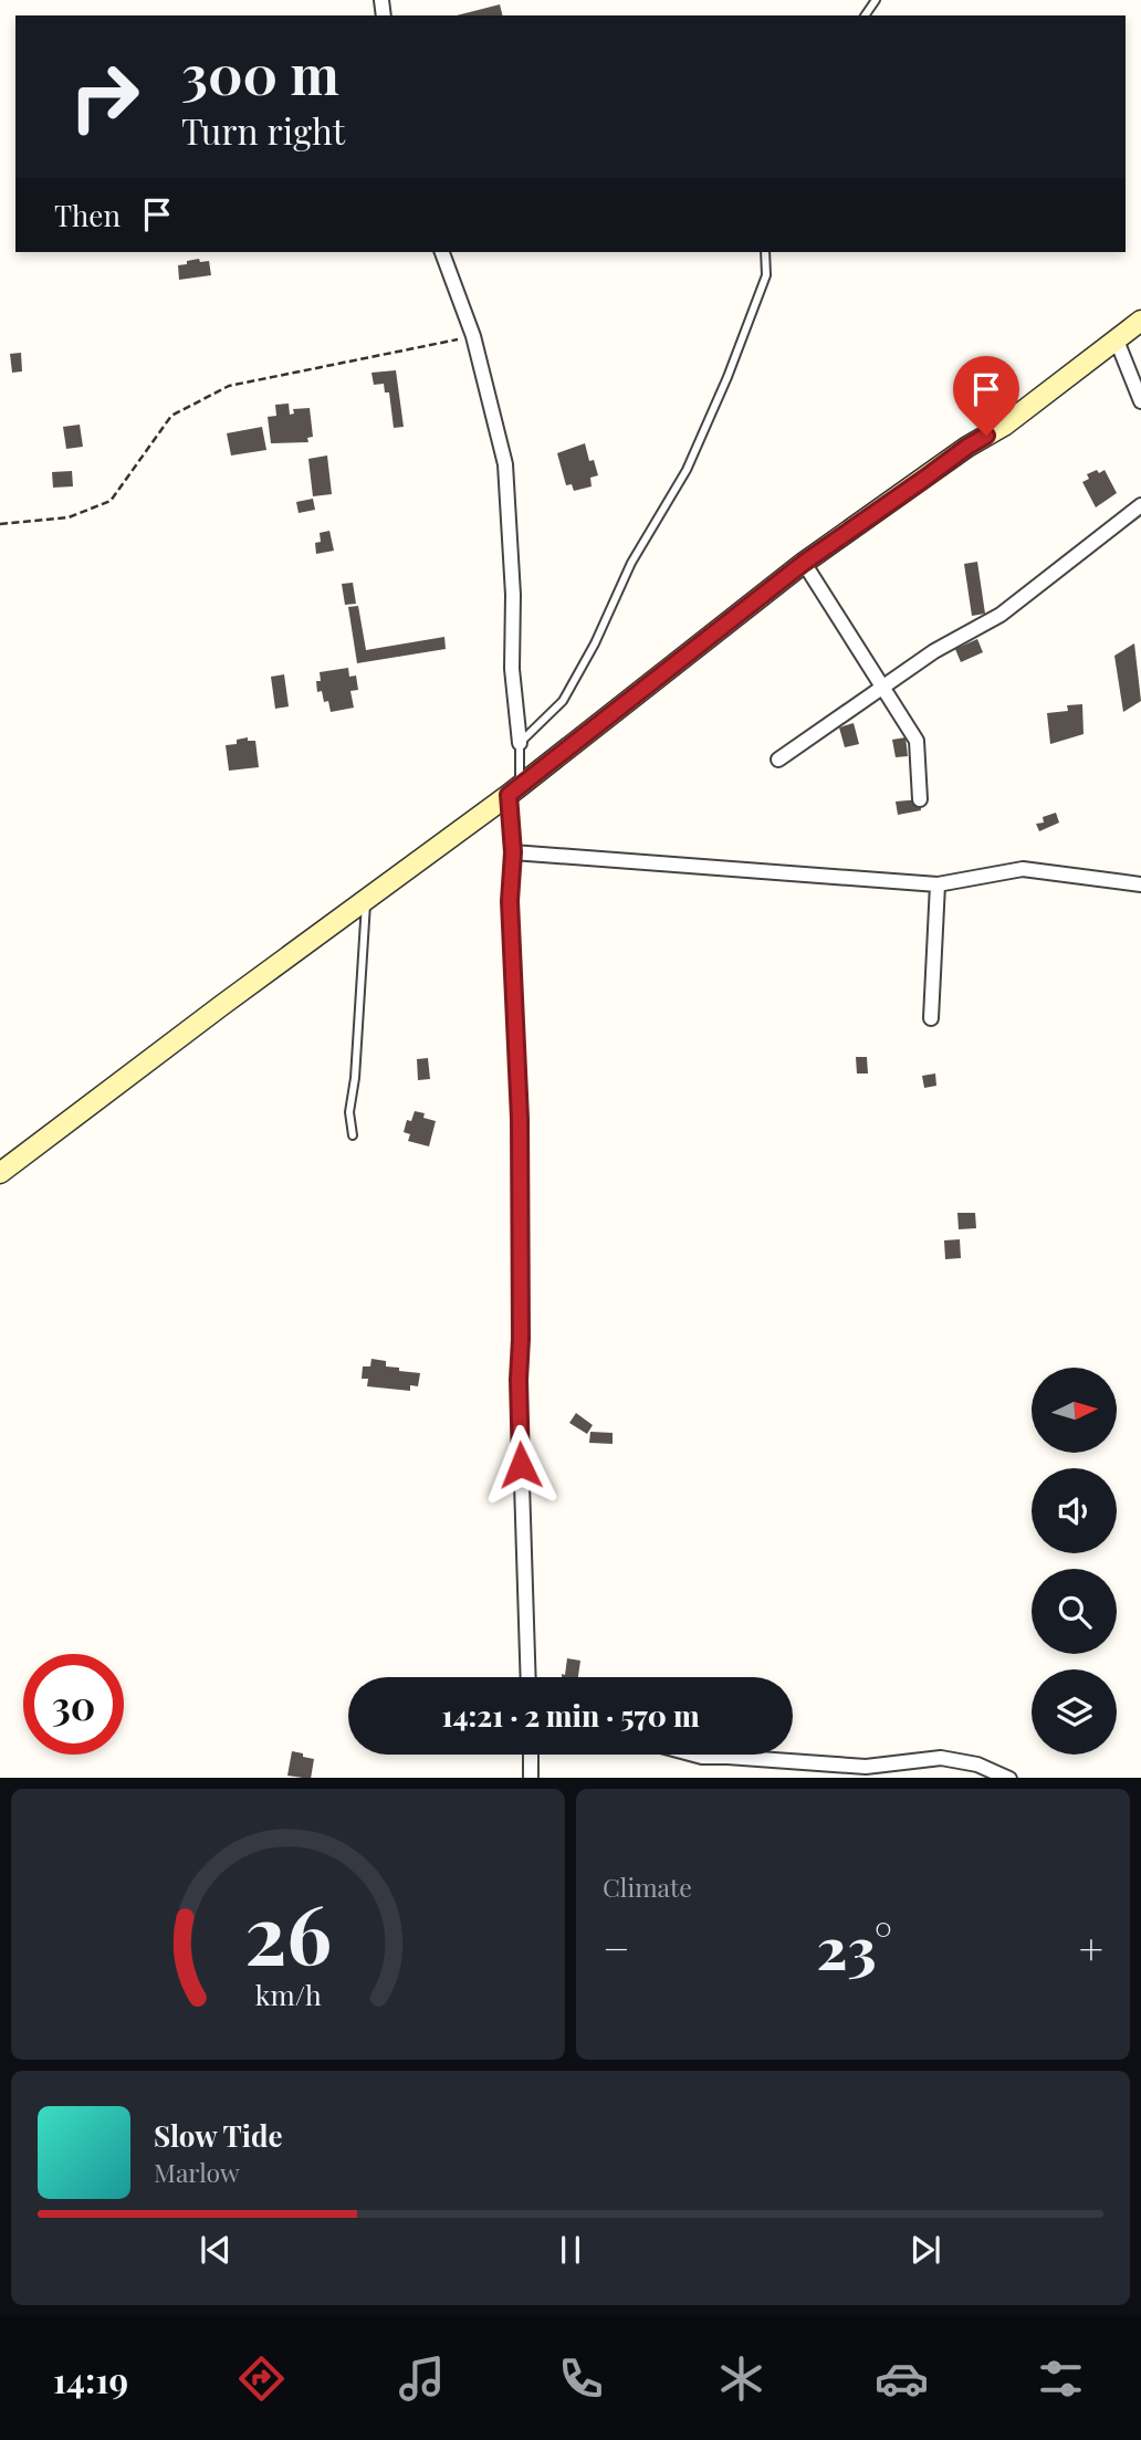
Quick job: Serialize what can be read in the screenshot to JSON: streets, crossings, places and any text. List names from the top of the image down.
{
  "north": "right",
  "page": {
    "turn": ["300 m", "Turn right"],
    "then": "Then",
    "limit": "30",
    "trip": "14:21 · 2 min · 570 m",
    "tile": "Climate",
    "heat": ["−", "23°", "+"],
    "song": ["Slow Tide", "Marlow"],
    "tabs": "14:19",
    "gauge": ["26", "km/h"]
  }
}
